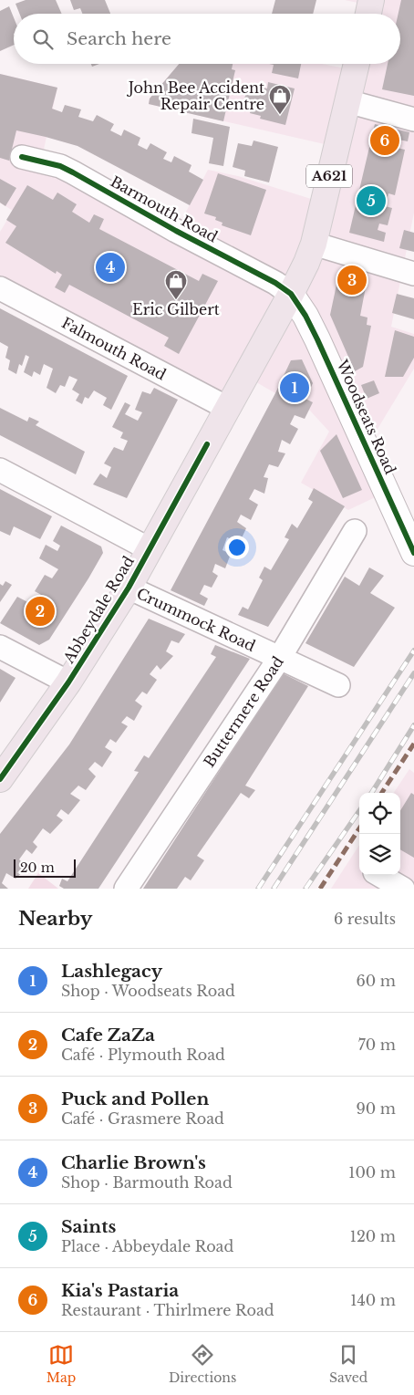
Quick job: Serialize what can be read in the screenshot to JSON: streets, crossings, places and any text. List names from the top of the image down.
{
  "streets": {
    "main road": ["A621", "Abbeydale Road"],
    "street": [
      "Barmouth Road",
      "Falmouth Road",
      "Woodseats Road",
      "Crummock Road",
      "Buttermere Road"
    ]
  },
  "crossings": [
    ["Barmouth Road", "Woodseats Road"],
    ["Barmouth Road", "Abbeydale Road"],
    ["Falmouth Road", "Abbeydale Road"],
    ["Woodseats Road", "Abbeydale Road"],
    ["Abbeydale Road", "Crummock Road"],
    ["Crummock Road", "Buttermere Road"]
  ],
  "places": {
    "shop": ["John Bee Accident Repair Centre", "Eric Gilbert"]
  },
  "scale_bar": "20 m",
  "page": {
    "search": "Search here",
    "pins": [
      "6",
      "5",
      "4",
      "3",
      "1",
      "2"
    ],
    "scale": "20 m",
    "heading": ["Nearby", "6 results"],
    "list": [
      {
        "mark": "1",
        "name": "Lashlegacy",
        "note": "Shop · Woodseats Road",
        "value": "60 m"
      },
      {
        "mark": "2",
        "name": "Cafe ZaZa",
        "note": "Café · Plymouth Road",
        "value": "70 m"
      },
      {
        "mark": "3",
        "name": "Puck and Pollen",
        "note": "Café · Grasmere Road",
        "value": "90 m"
      },
      {
        "mark": "4",
        "name": "Charlie Brown's",
        "note": "Shop · Barmouth Road",
        "value": "100 m"
      },
      {
        "mark": "5",
        "name": "Saints",
        "note": "Place · Abbeydale Road",
        "value": "120 m"
      },
      {
        "mark": "6",
        "name": "Kia's Pastaria",
        "note": "Restaurant · Thirlmere Road",
        "value": "140 m"
      }
    ],
    "nav": ["Map", "Directions", "Saved"]
  }
}
